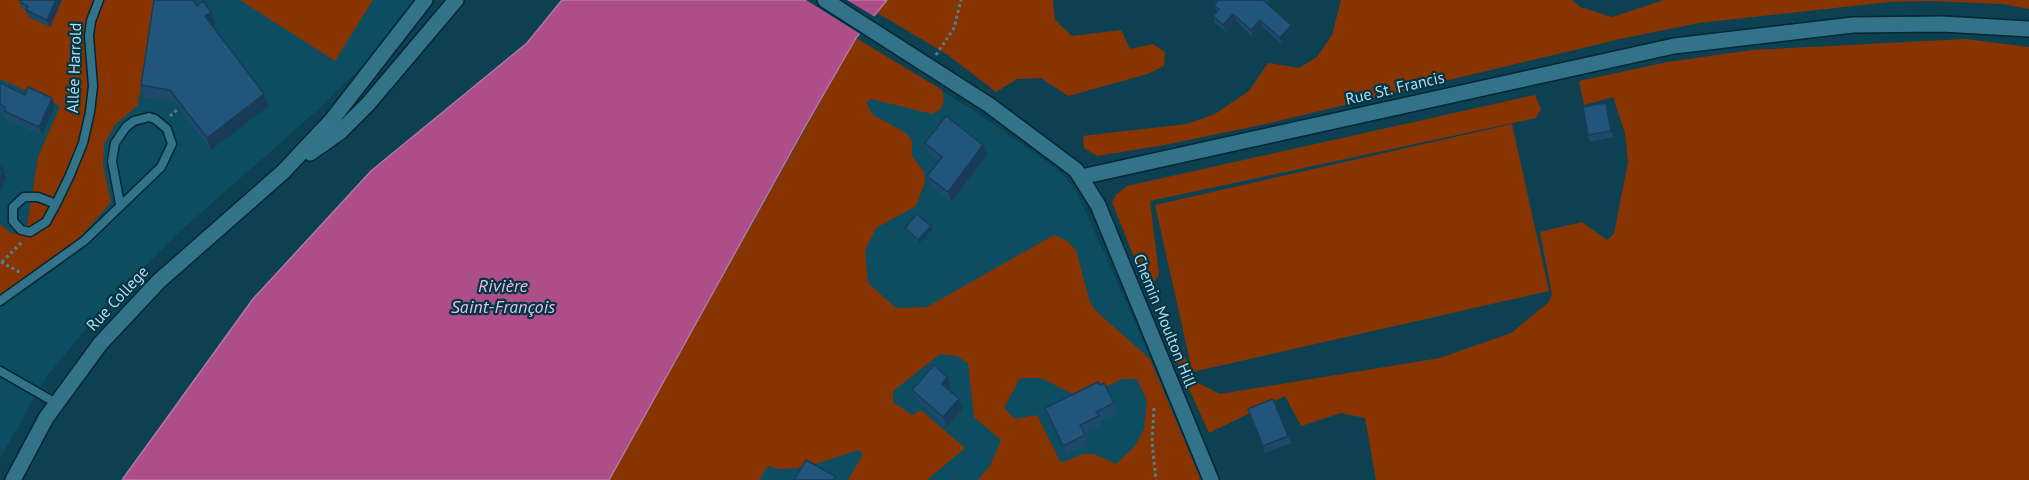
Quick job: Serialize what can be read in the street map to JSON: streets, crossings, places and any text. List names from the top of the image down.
{
  "streets": {
    "street": ["Rue St. Francis", "Rue College", "Chemin Moulton Hill"],
    "lane": ["Allée Harrold"]
  },
  "crossings": [
    ["Rue St. Francis", "Chemin Moulton Hill"]
  ],
  "water": ["Rivière Saint-François"]
}
